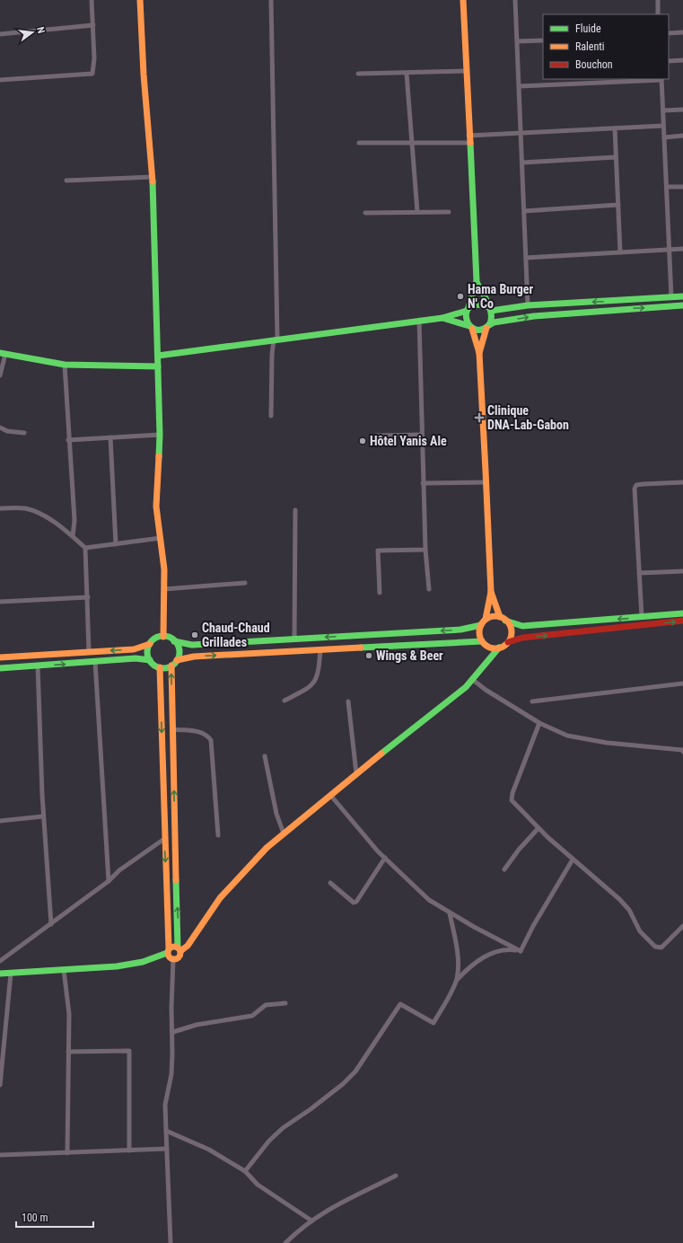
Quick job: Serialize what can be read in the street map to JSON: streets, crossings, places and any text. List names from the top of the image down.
{
  "places": {
    "other": [
      "Hama Burger N' Co",
      "Hôtel Yanis Ale",
      "Chaud-Chaud Grillades",
      "Wings & Beer"
    ],
    "health": ["Clinique DNA-Lab-Gabon"]
  },
  "legend": ["Fluide", "Ralenti", "Bouchon"],
  "scale_bar": "100 m",
  "north": "right"
}
